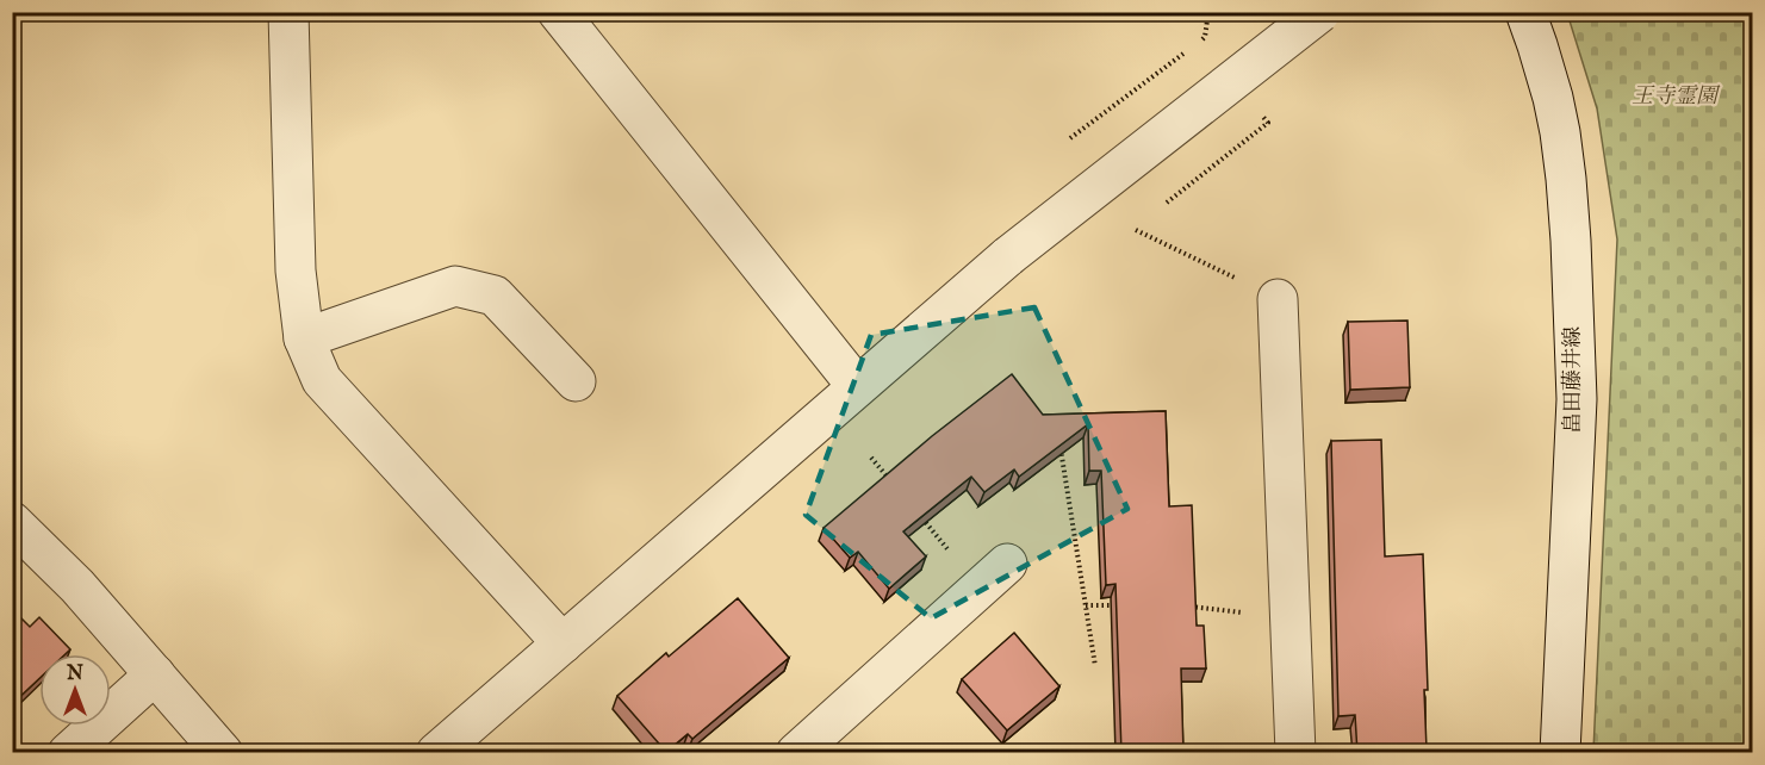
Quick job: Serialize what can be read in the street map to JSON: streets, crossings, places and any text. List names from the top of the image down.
{
  "streets": {
    "street": ["畠田藤井線"]
  },
  "parks": ["王寺霊園"],
  "north": "top"
}
